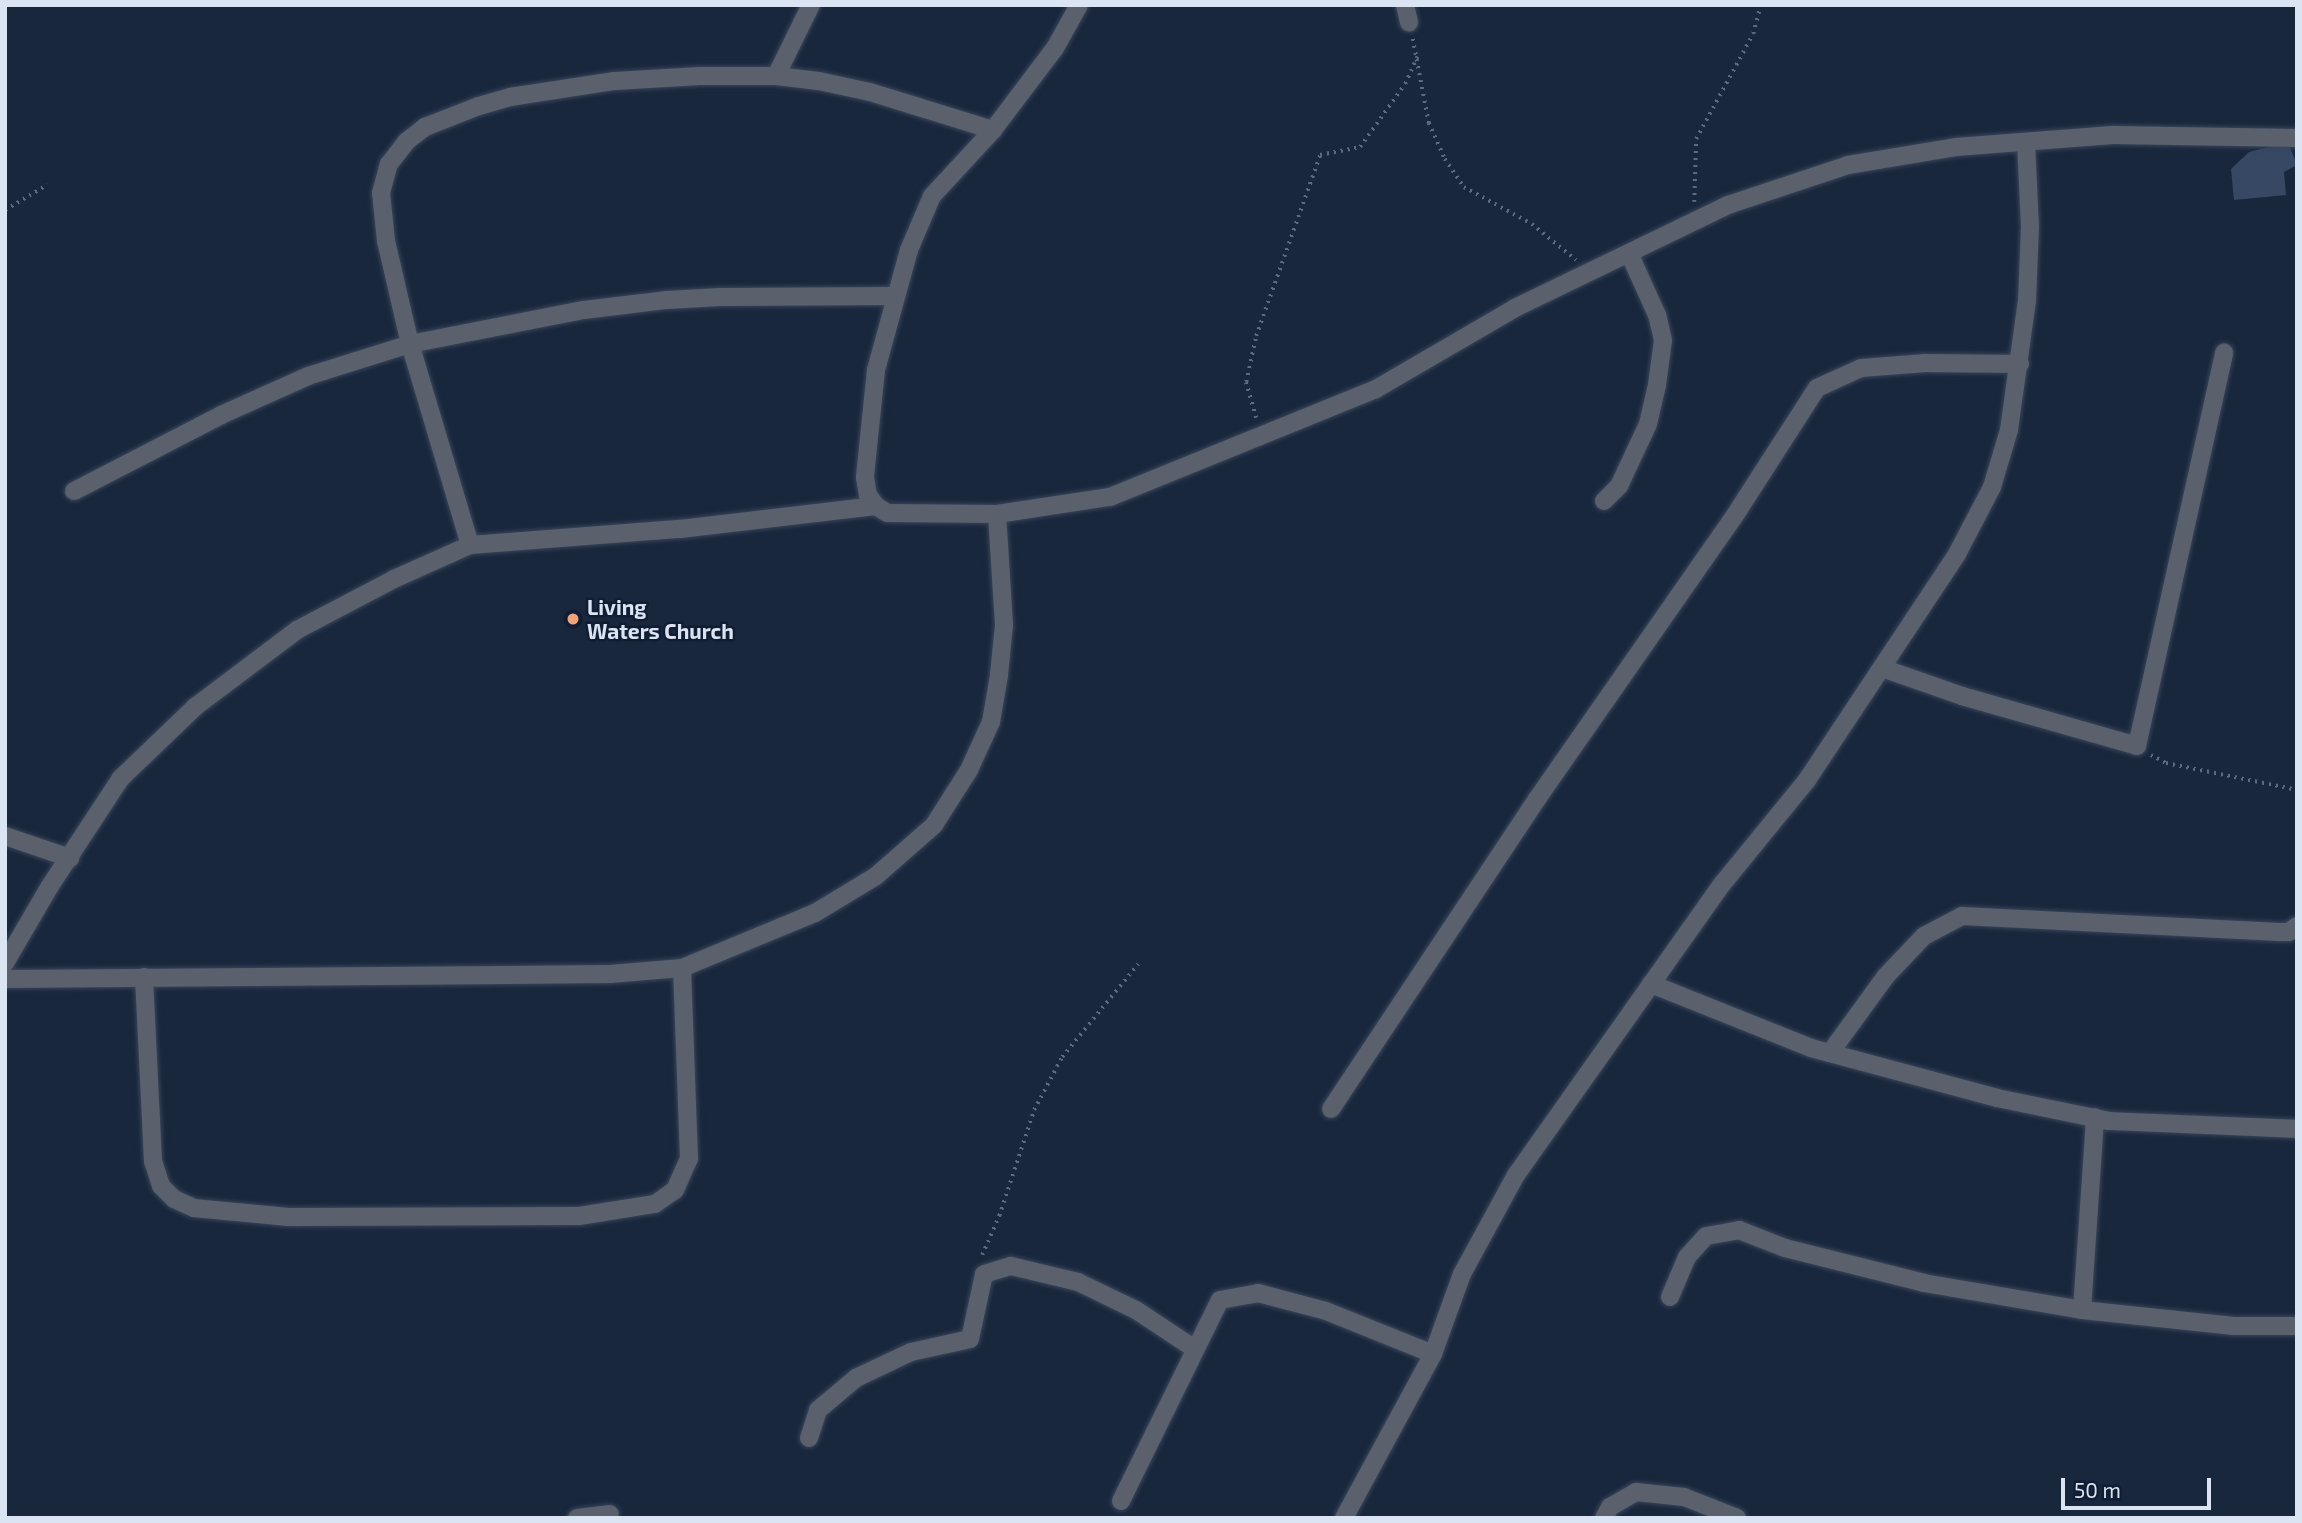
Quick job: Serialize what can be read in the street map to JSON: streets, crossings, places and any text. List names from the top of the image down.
{
  "places": ["Living Waters Church"],
  "scale_bar": "50 m"
}
